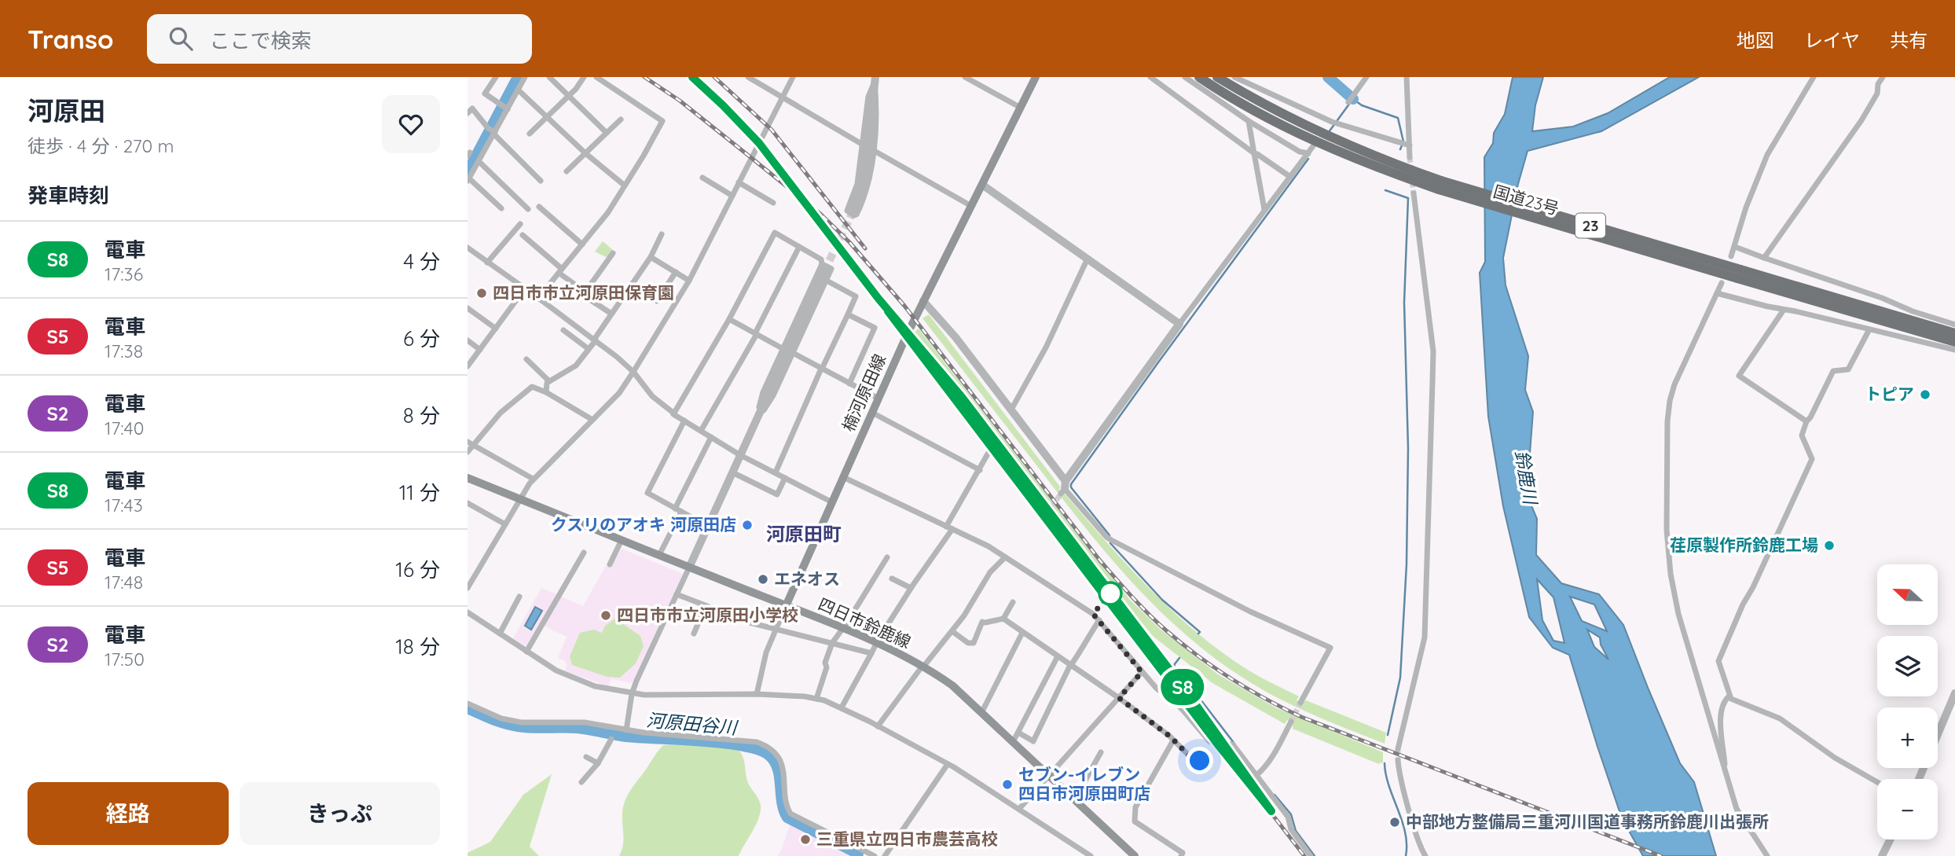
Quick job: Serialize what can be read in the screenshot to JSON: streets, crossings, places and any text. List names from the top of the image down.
{
  "streets": {
    "highway": ["国道23号", "23"],
    "main road": ["楠河原田線", "四日市鈴鹿線"]
  },
  "crossings": [
    ["楠河原田線", "四日市鈴鹿線"]
  ],
  "districts": ["河原田町"],
  "water": ["鈴鹿川", "河原田谷川"],
  "places": [
    "四日市市立河原田保育園",
    "トピア",
    "クスリのアオキ 河原田店",
    "荏原製作所鈴鹿工場",
    "エネオス",
    "四日市市立河原田小学校",
    "セブン-イレブン 四日市河原田町店",
    "中部地方整備局三重河川国道事務所鈴鹿川出張所",
    "三重県立四日市農芸高校"
  ],
  "north": "left",
  "page": {
    "header": "Transo",
    "search": "ここで検索",
    "nav": ["地図", "レイヤ", "共有"],
    "heading": [
      ["河原田", "徒歩 · 4 分 · 270 m"],
      "発車時刻"
    ],
    "on_map": "S8",
    "list": [
      {
        "mark": "S8",
        "name": "電車",
        "note": "17:36",
        "value": "4 分"
      },
      {
        "mark": "S5",
        "name": "電車",
        "note": "17:38",
        "value": "6 分"
      },
      {
        "mark": "S2",
        "name": "電車",
        "note": "17:40",
        "value": "8 分"
      },
      {
        "mark": "S8",
        "name": "電車",
        "note": "17:43",
        "value": "11 分"
      },
      {
        "mark": "S5",
        "name": "電車",
        "note": "17:48",
        "value": "16 分"
      },
      {
        "mark": "S2",
        "name": "電車",
        "note": "17:50",
        "value": "18 分"
      }
    ],
    "map_buttons": ["+", "−"],
    "buttons": ["経路", "きっぷ"]
  }
}
